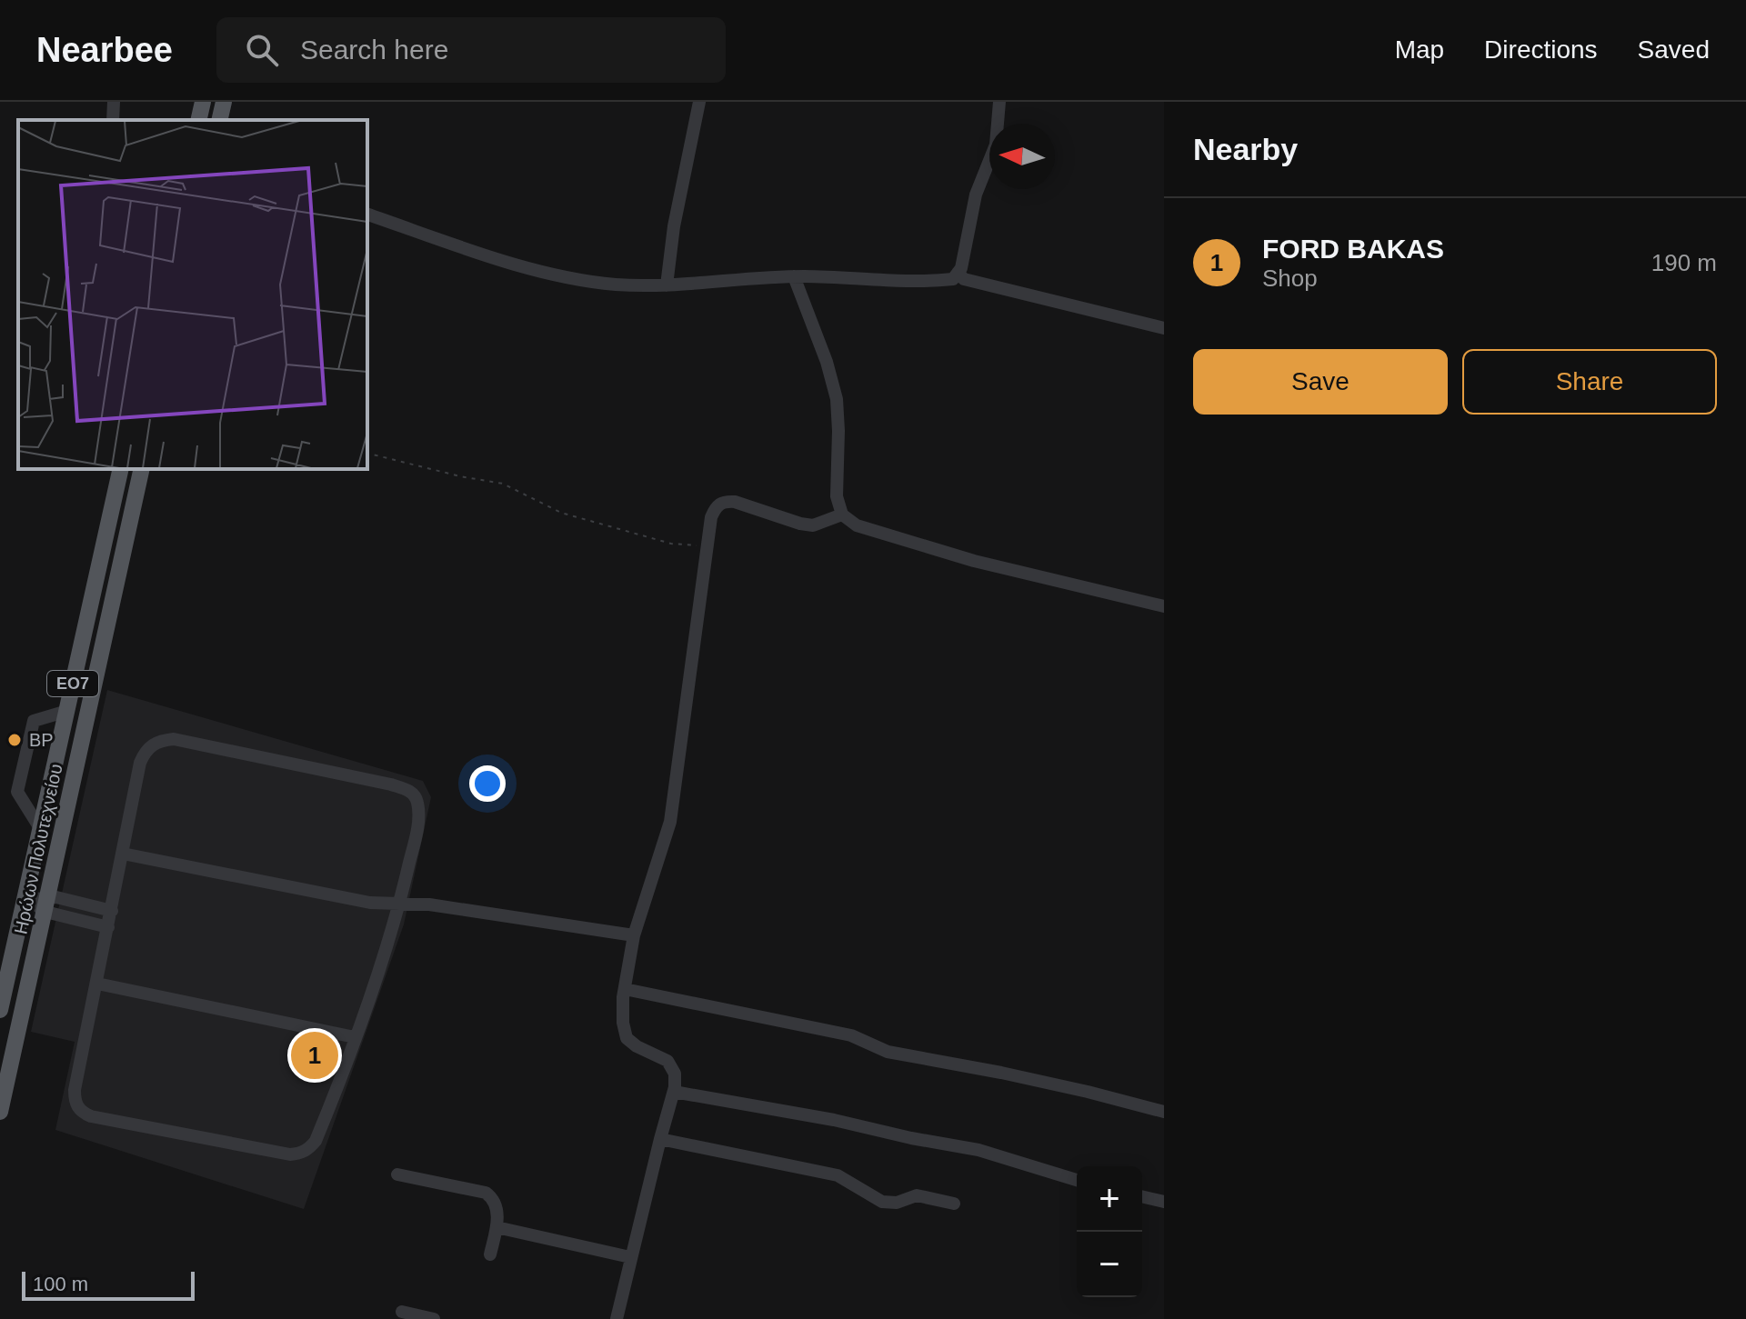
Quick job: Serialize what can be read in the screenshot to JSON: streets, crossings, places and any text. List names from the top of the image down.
{
  "streets": {
    "main road": ["ΕΟ7", "Ηρώων Πολυτεχνείου"]
  },
  "places": ["BP"],
  "scale_bar": "100 m",
  "north": "left",
  "page": {
    "header": "Nearbee",
    "search": "Search here",
    "nav": ["Map", "Directions", "Saved"],
    "heading": "Nearby",
    "list": [
      {
        "mark": "1",
        "name": "FORD BAKAS",
        "note": "Shop",
        "value": "190 m"
      }
    ],
    "buttons": ["Save", "Share"],
    "pins": "1",
    "map_buttons": ["+", "−"],
    "scale": "100 m"
  }
}
